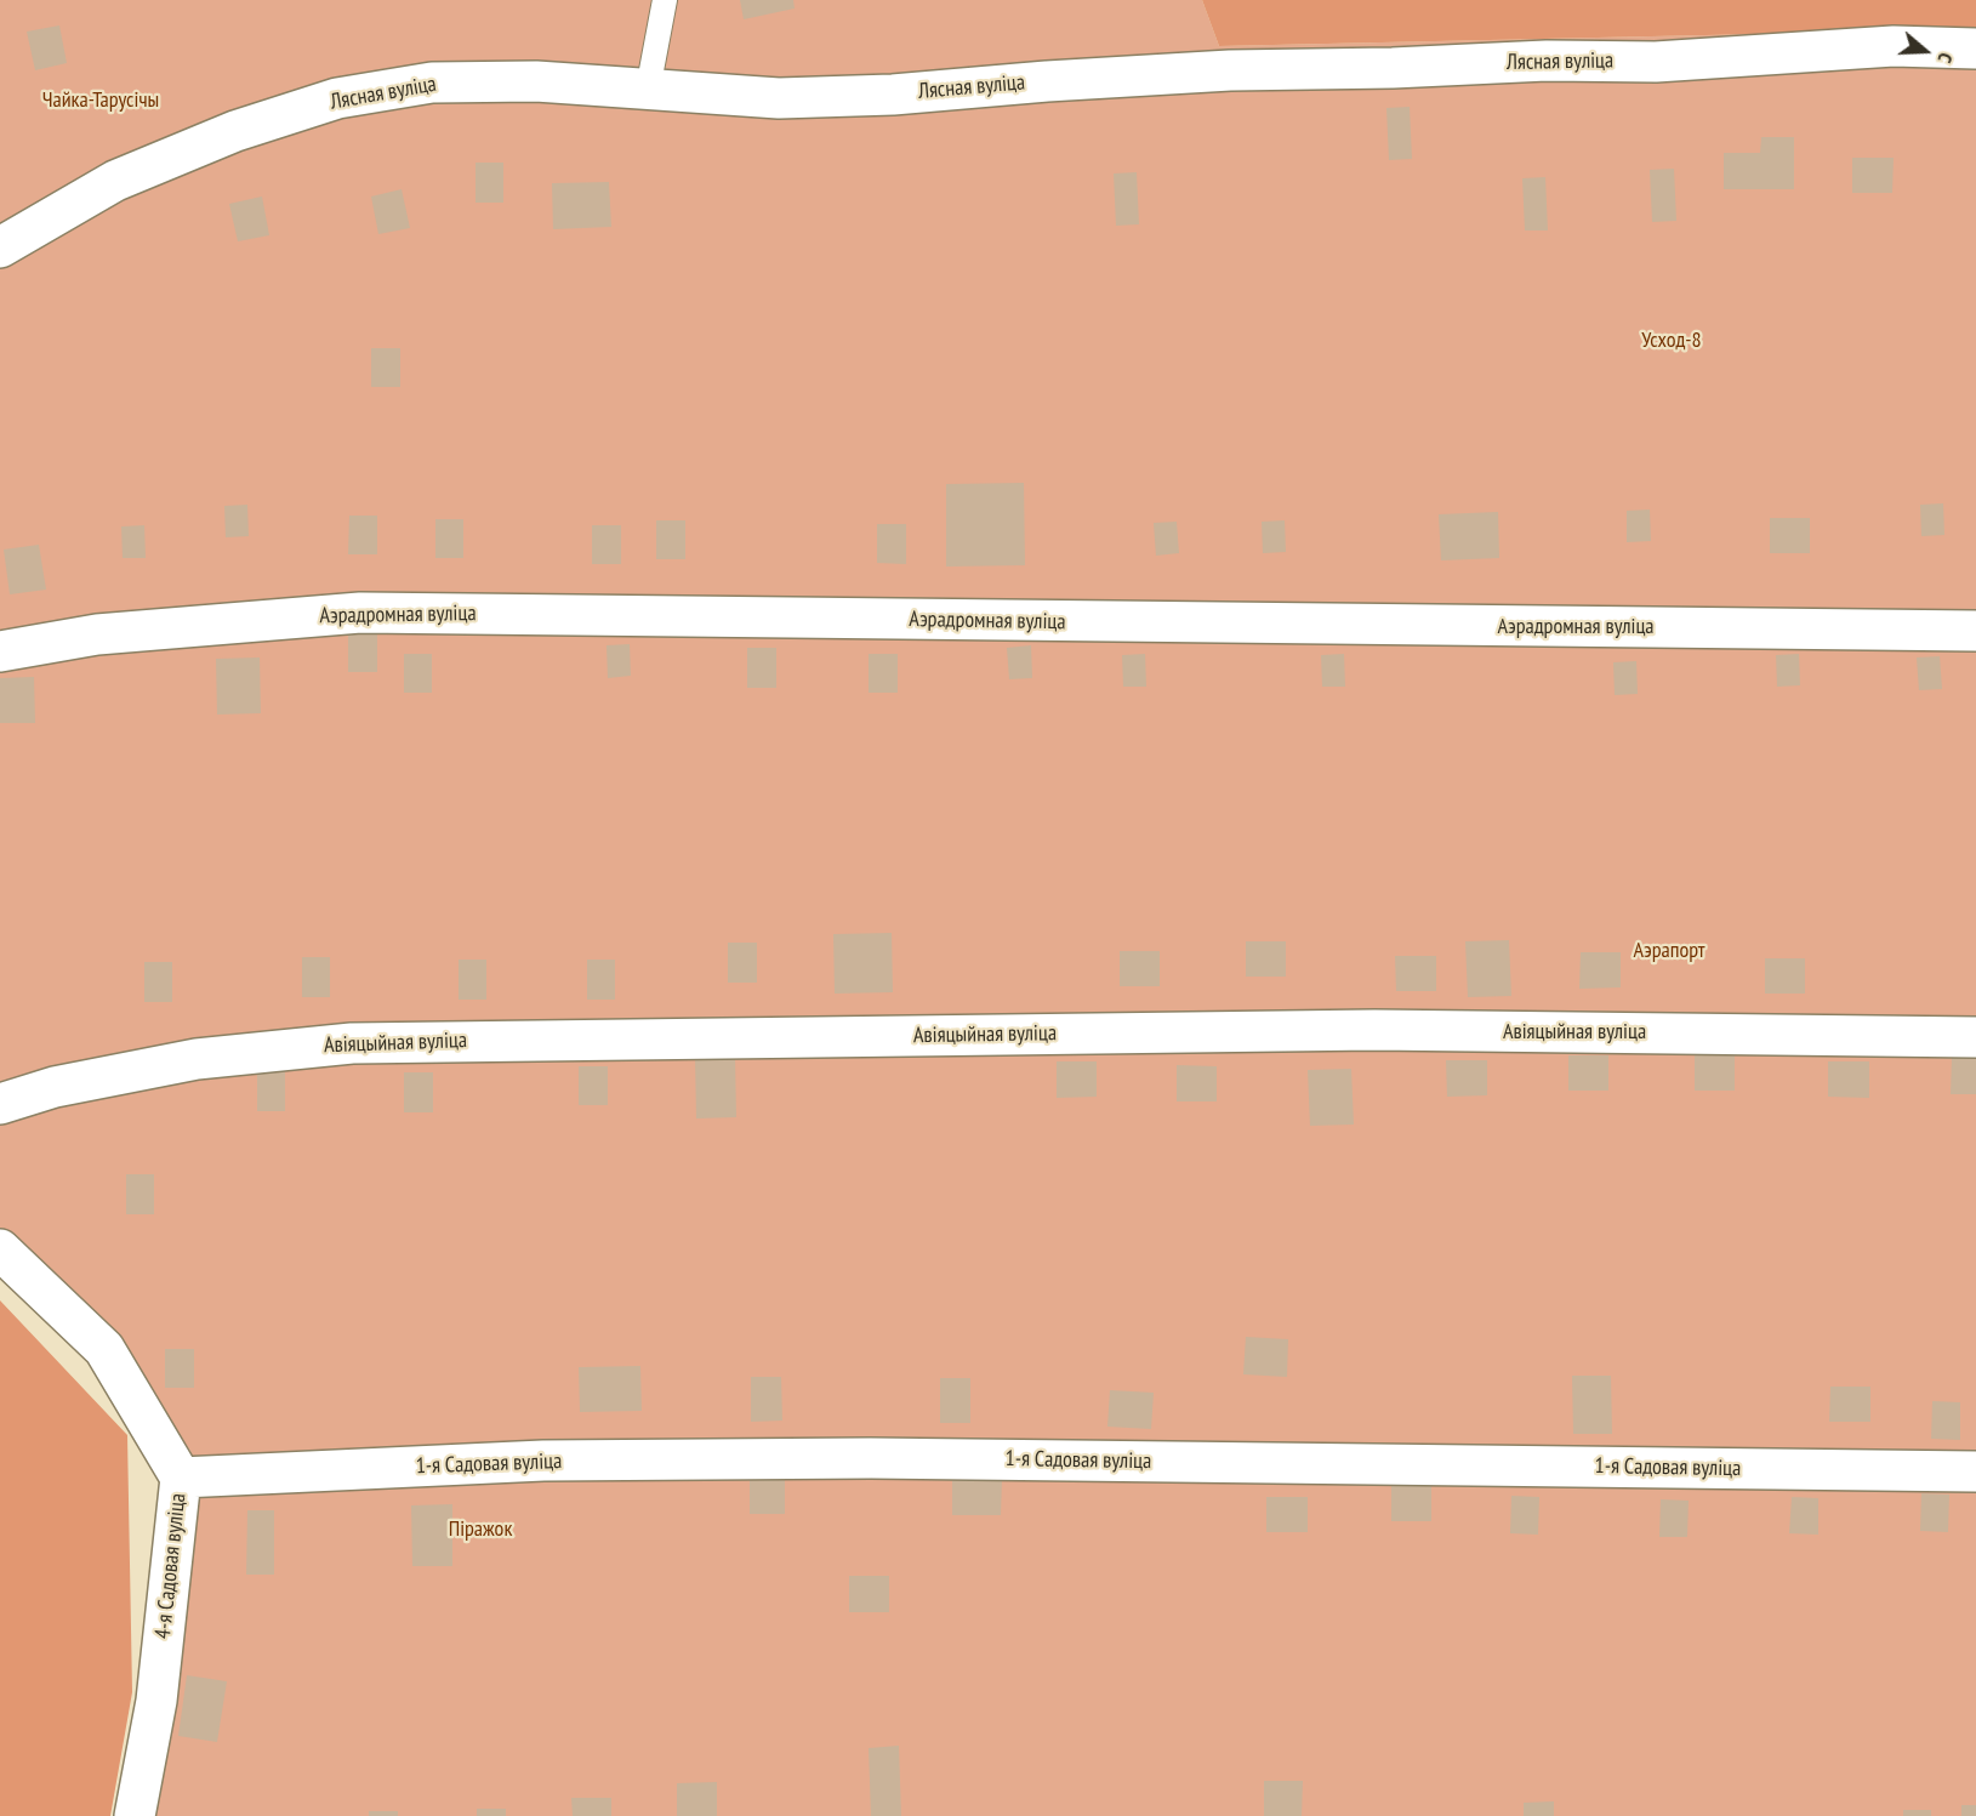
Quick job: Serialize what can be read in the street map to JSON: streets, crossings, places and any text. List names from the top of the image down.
{
  "streets": {
    "street": [
      "Лясная вуліца",
      "Аэрадромная вуліца",
      "Авіяцыйная вуліца",
      "1-я Садовая вуліца",
      "4-я Садовая вуліца"
    ]
  },
  "crossings": [
    ["1-я Садовая вуліца", "4-я Садовая вуліца"]
  ],
  "parks": [
    "Чайка-Тарусічы",
    "Усход-8",
    "Аэрапорт",
    "Піражок"
  ],
  "north": "right"
}
